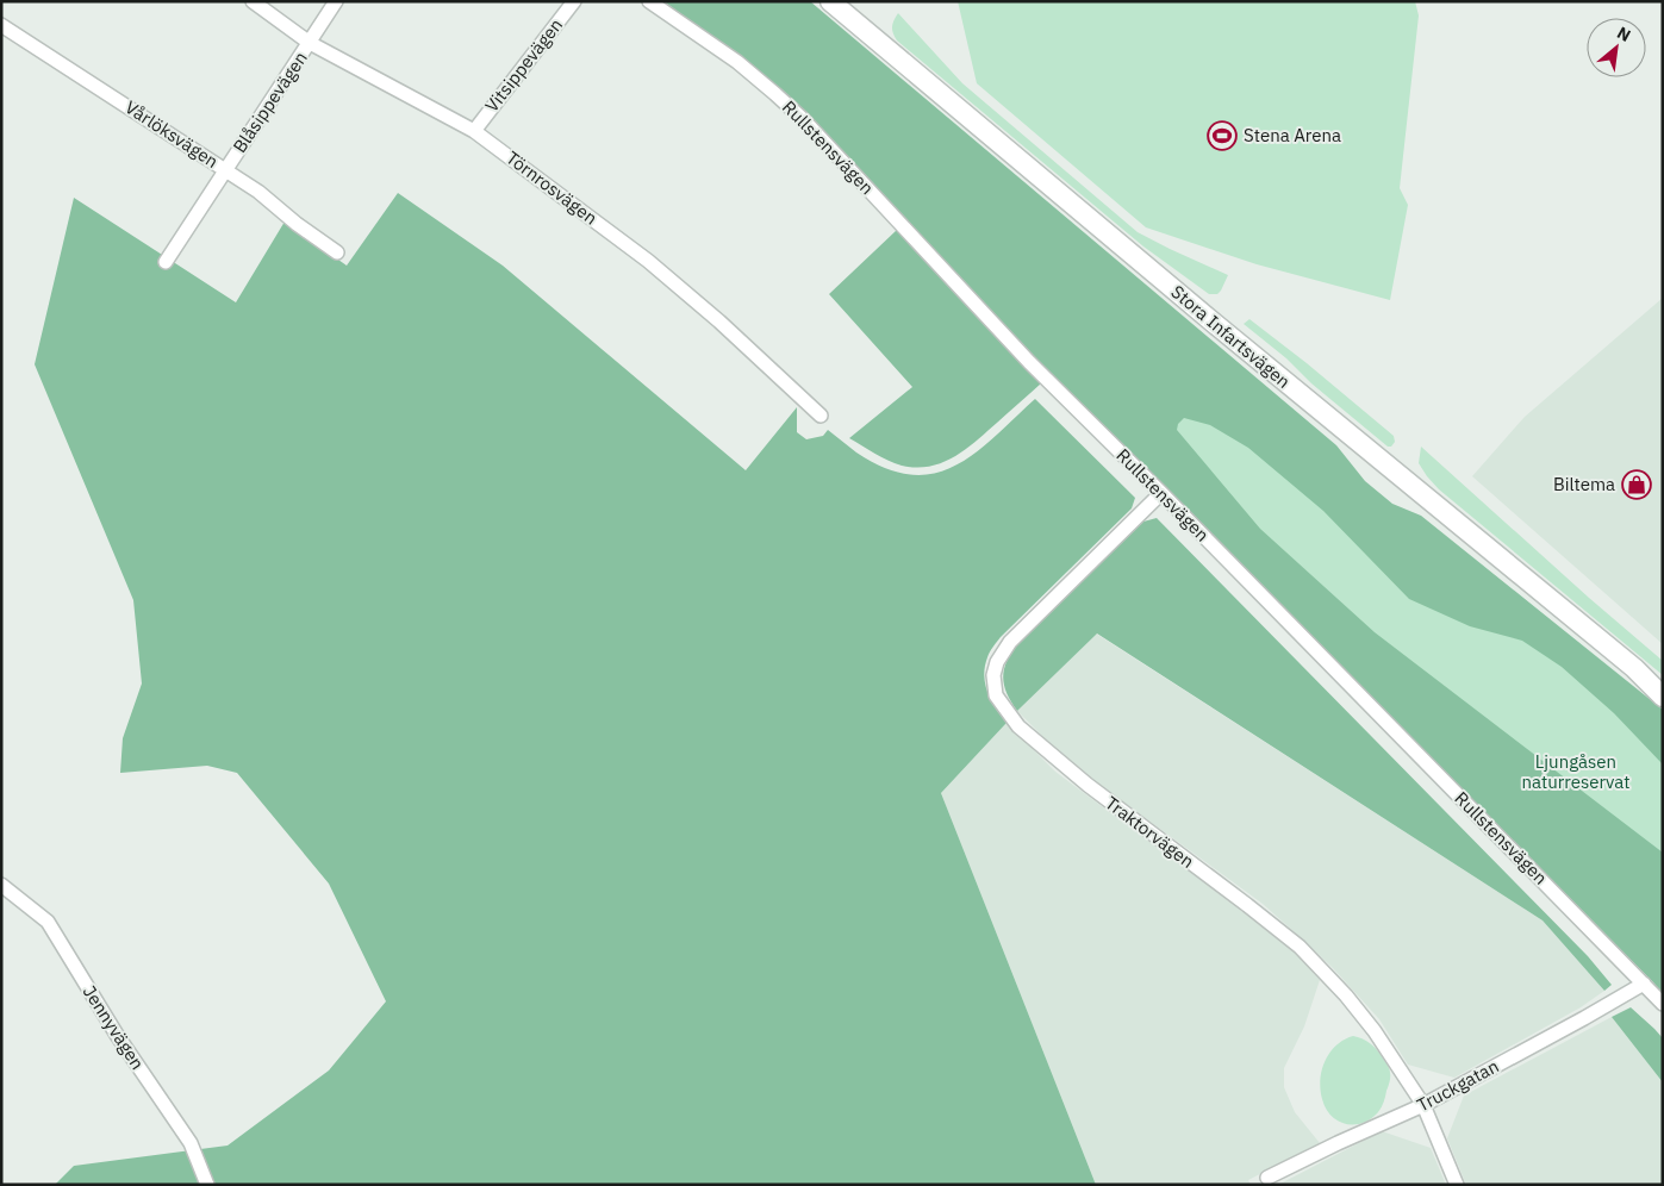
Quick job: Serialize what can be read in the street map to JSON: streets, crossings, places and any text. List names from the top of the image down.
{
  "streets": {
    "main road": ["Stora Infartsvägen"],
    "street": [
      "Vitsippevägen",
      "Blåsippevägen",
      "Vårlöksvägen",
      "Rullstensvägen",
      "Törnrosvägen",
      "Traktorvägen",
      "Jennyvägen",
      "Truckgatan"
    ]
  },
  "crossings": [
    ["Vitsippevägen", "Törnrosvägen"],
    ["Blåsippevägen", "Vårlöksvägen"],
    ["Blåsippevägen", "Törnrosvägen"],
    ["Rullstensvägen", "Traktorvägen"],
    ["Rullstensvägen", "Truckgatan"],
    ["Traktorvägen", "Truckgatan"]
  ],
  "parks": ["Ljungåsen naturreservat"],
  "places": {
    "sports": ["Stena Arena"],
    "shop": ["Biltema"]
  },
  "north": "top right"
}
